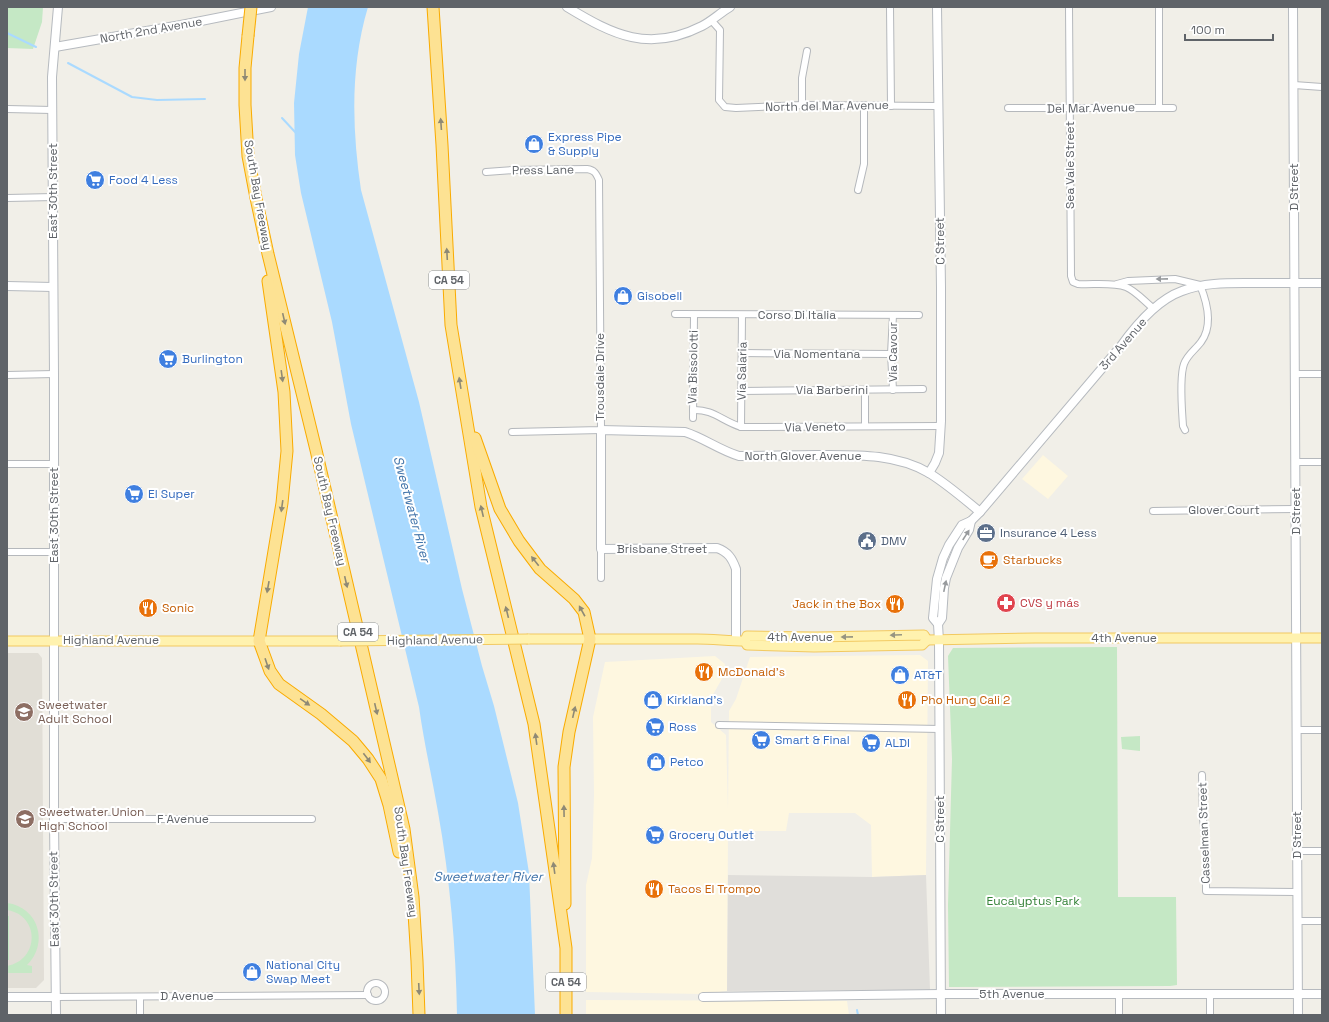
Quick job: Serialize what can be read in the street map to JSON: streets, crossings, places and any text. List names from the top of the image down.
{
  "streets": {
    "highway": ["South Bay Freeway", "CA 54"],
    "main road": ["4th Avenue", "Highland Avenue"],
    "street": [
      "North 2nd Avenue",
      "North del Mar Avenue",
      "Del Mar Avenue",
      "Sea Vale Street",
      "Press Lane",
      "D Street",
      "East 30th Street",
      "C Street",
      "Corso Di Italia",
      "3rd Avenue",
      "Via Cavour",
      "Via Nomentana",
      "Via Bissolotti",
      "Via Salaria",
      "Trousdale Drive",
      "Via Barberini",
      "Via Veneto",
      "North Glover Avenue",
      "Glover Court",
      "Brisbane Street",
      "F Avenue",
      "Casselman Street",
      "5th Avenue",
      "D Avenue"
    ]
  },
  "crossings": [
    ["North 2nd Avenue", "East 30th Street"],
    ["North del Mar Avenue", "C Street"],
    ["Del Mar Avenue", "Sea Vale Street"],
    ["Sea Vale Street", "3rd Avenue"],
    ["Press Lane", "Trousdale Drive"],
    ["D Street", "3rd Avenue"],
    ["D Street", "Glover Court"],
    ["D Street", "4th Avenue"],
    ["D Street", "Casselman Street"],
    ["D Street", "5th Avenue"],
    ["East 30th Street", "Highland Avenue"],
    ["East 30th Street", "F Avenue"],
    ["East 30th Street", "D Avenue"],
    ["C Street", "3rd Avenue"],
    ["C Street", "Via Veneto"],
    ["C Street", "North Glover Avenue"],
    ["C Street", "4th Avenue"],
    ["C Street", "5th Avenue"],
    ["Corso Di Italia", "Via Cavour"],
    ["Corso Di Italia", "Via Bissolotti"],
    ["Corso Di Italia", "Via Salaria"],
    ["3rd Avenue", "North Glover Avenue"],
    ["Via Cavour", "Via Nomentana"],
    ["Via Cavour", "Via Barberini"],
    ["Via Nomentana", "Via Salaria"],
    ["Via Bissolotti", "Via Veneto"],
    ["Via Salaria", "Via Barberini"],
    ["Via Salaria", "Via Veneto"],
    ["Trousdale Drive", "North Glover Avenue"],
    ["Trousdale Drive", "Brisbane Street"],
    ["Brisbane Street", "4th Avenue"],
    ["4th Avenue", "Highland Avenue"]
  ],
  "water": ["Sweetwater River"],
  "parks": ["Eucalyptus Park"],
  "places": {
    "shop": [
      "Express Pipe & Supply",
      "Gisobell",
      "AT&T",
      "Kirkland's",
      "Petco",
      "National City Swap Meet"
    ],
    "supermarket": [
      "Food 4 Less",
      "Burlington",
      "El Super",
      "Ross",
      "Smart & Final",
      "ALDI",
      "Grocery Outlet"
    ],
    "office": ["Insurance 4 Less"],
    "public building": ["DMV"],
    "cafe": ["Starbucks"],
    "pharmacy": ["CVS y más"],
    "restaurant": [
      "Jack in the Box",
      "Sonic",
      "McDonald's",
      "Pho Hung Cali 2",
      "Tacos El Trompo"
    ],
    "school or university": ["Sweetwater Adult School", "Sweetwater Union High School"]
  },
  "scale_bar": "100 m"
}
